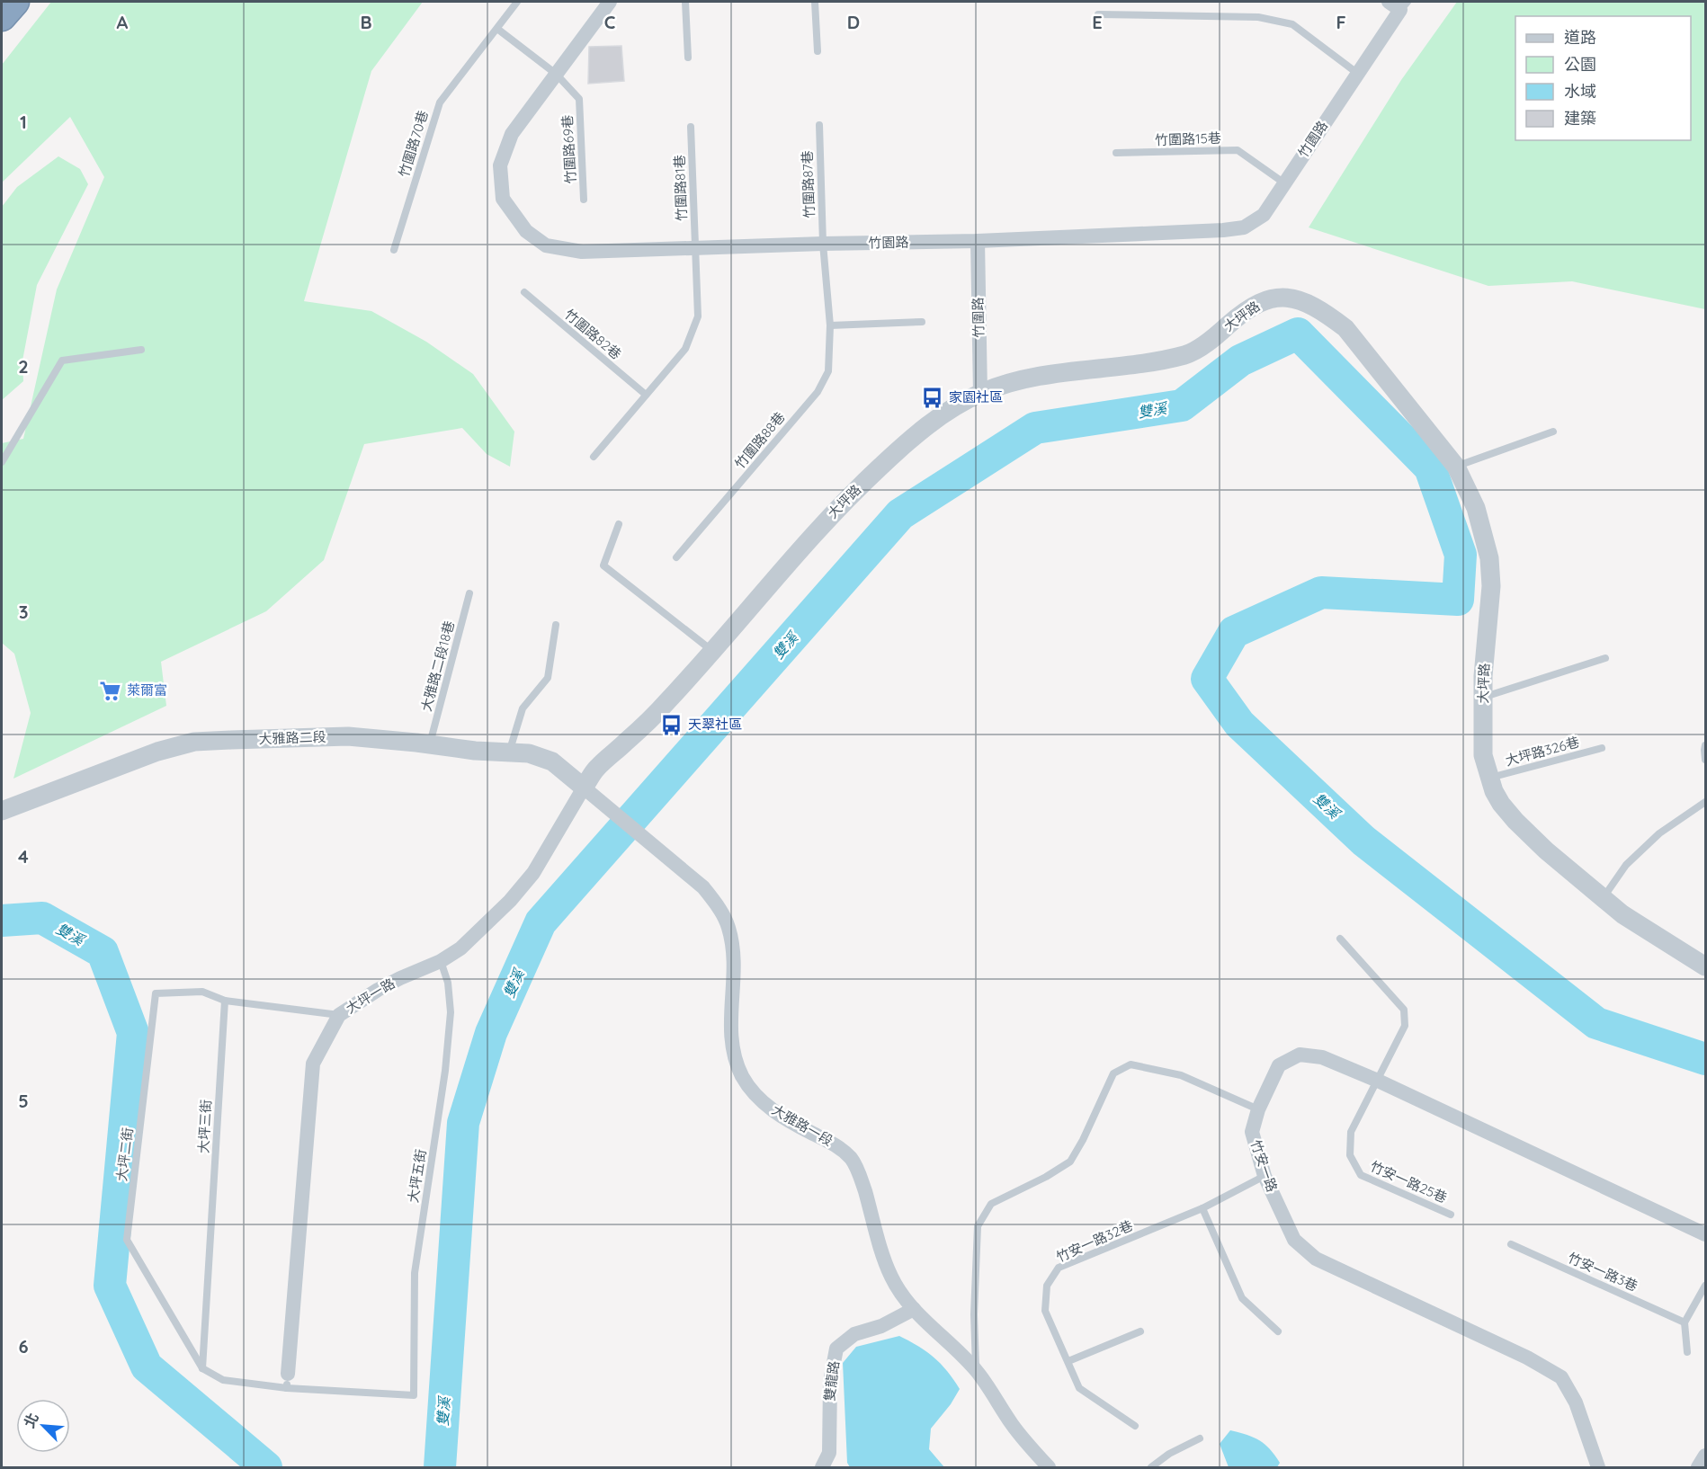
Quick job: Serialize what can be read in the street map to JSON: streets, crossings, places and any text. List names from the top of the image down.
{
  "streets": {
    "street": [
      "竹園路",
      "大坪路",
      "竹圍路",
      "大雅路二段",
      "大坪一路",
      "大雅路一段",
      "竹安一路",
      "雙龍路"
    ],
    "lane": [
      "竹圍路15巷",
      "竹圍路70巷",
      "竹圍路69巷",
      "竹圍路87巷",
      "竹圍路81巷",
      "竹圍路82巷",
      "竹圍路88巷",
      "大雅路二段18巷",
      "大坪路326巷",
      "大坪三街",
      "大坪二街",
      "大坪五街",
      "竹安一路25巷",
      "竹安一路32巷",
      "竹安一路3巷"
    ]
  },
  "crossings": [
    ["竹圍路15巷", "竹園路"],
    ["竹園路", "竹圍路69巷"],
    ["竹園路", "竹圍路87巷"],
    ["竹園路", "竹圍路81巷"],
    ["竹園路", "竹圍路"],
    ["竹園路", "竹圍路88巷"],
    ["竹圍路87巷", "竹圍路88巷"],
    ["大坪路", "竹圍路"],
    ["大坪路", "大雅路二段"],
    ["大坪路", "大坪路326巷"],
    ["大坪路", "大坪一路"],
    ["大坪路", "大雅路一段"],
    ["大雅路二段18巷", "大雅路二段"],
    ["大雅路二段", "大坪一路"],
    ["大雅路二段", "大雅路一段"],
    ["大坪一路", "大雅路一段"],
    ["大坪一路", "大坪五街"],
    ["大雅路一段", "雙龍路"],
    ["大坪三街", "大坪二街"],
    ["竹安一路", "竹安一路25巷"],
    ["竹安一路", "竹安一路32巷"]
  ],
  "water": ["雙溪"],
  "places": {
    "bus stop": ["家園社區", "天翠社區"],
    "supermarket": ["萊爾富"]
  },
  "legend": [
    "道路",
    "公園",
    "水域",
    "建築"
  ],
  "north": "top left",
  "grid": {
    "columns": [
      "A",
      "B",
      "C",
      "D",
      "E",
      "F"
    ],
    "rows": [
      "1",
      "2",
      "3",
      "4",
      "5",
      "6"
    ]
  }
}
